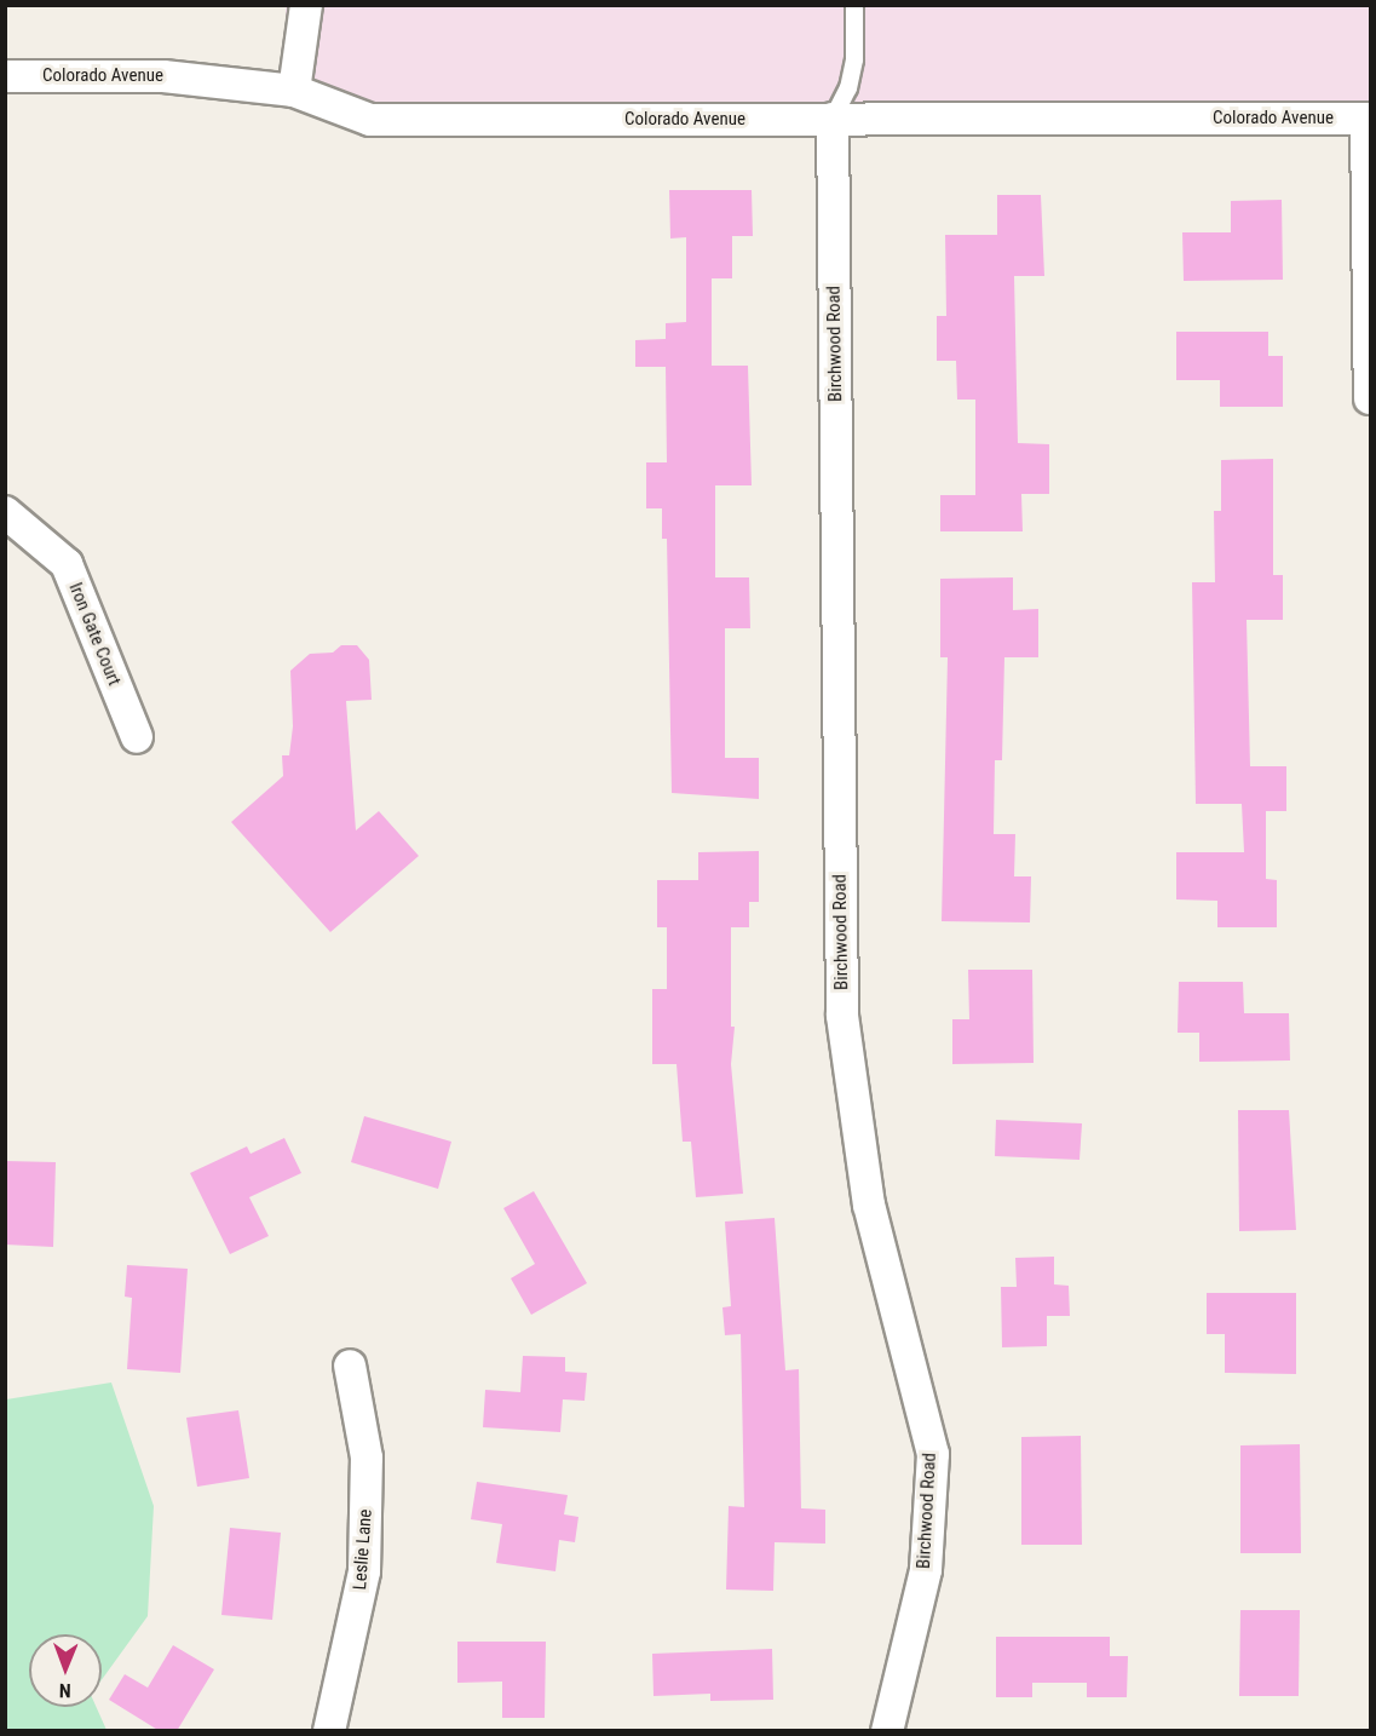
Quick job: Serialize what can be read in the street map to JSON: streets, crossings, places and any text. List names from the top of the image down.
{
  "streets": {
    "street": [
      "Colorado Avenue",
      "Birchwood Road",
      "Iron Gate Court",
      "Leslie Lane"
    ]
  },
  "crossings": [
    ["Colorado Avenue", "Birchwood Road"]
  ],
  "north": "bottom"
}
